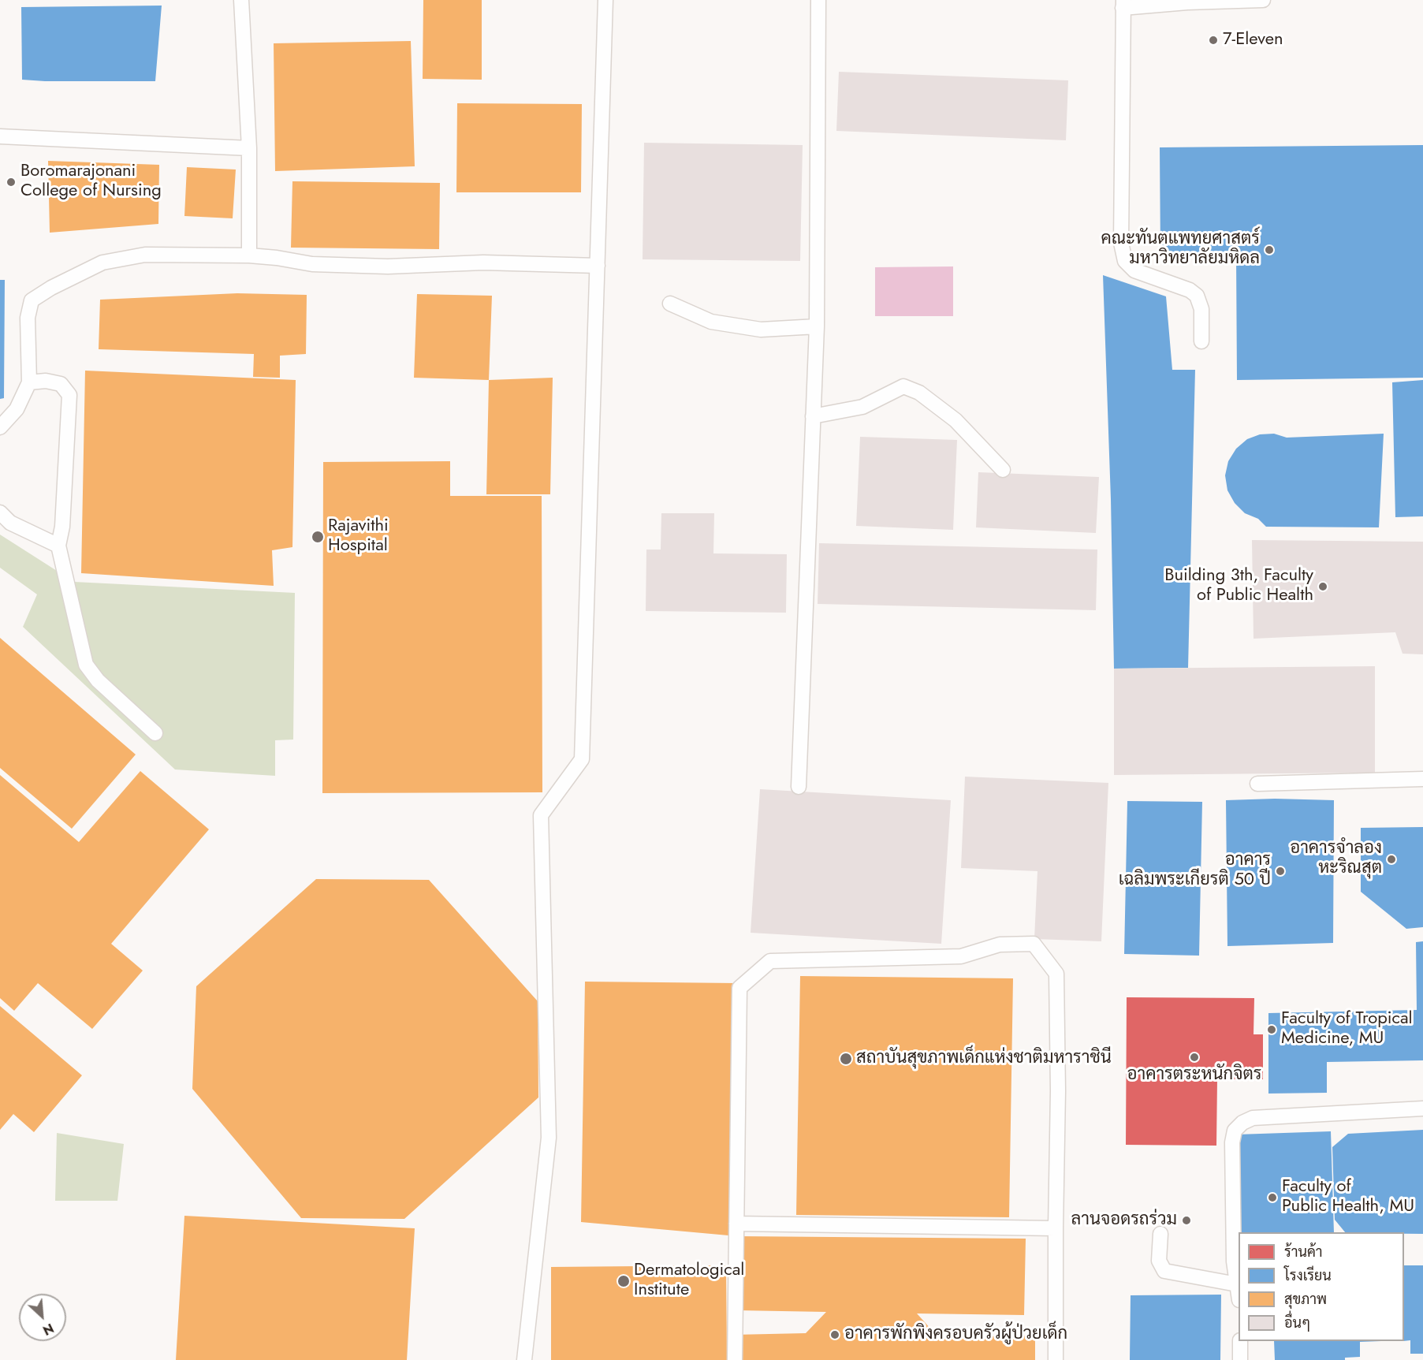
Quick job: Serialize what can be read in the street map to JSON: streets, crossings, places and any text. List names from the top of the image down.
{
  "places": [
    "7-Eleven",
    "Boromarajonani College of Nursing",
    "คณะทันตแพทยศาสตร์ มหาวิทยาลัยมหิดล",
    "Rajavithi Hospital",
    "Building 3th, Faculty of Public Health",
    "อาคารจำลอง หะริณสุต",
    "อาคาร เฉลิมพระเกียรติ 50 ปี",
    "Faculty of Tropical Medicine, MU",
    "อาคารตระหนักจิตร",
    "สถาบันสุขภาพเด็กแห่งชาติมหาราชินี",
    "Faculty of Public Health, MU",
    "ลานจอดรถร่วม",
    "Dermatological Institute",
    "อาคารพักพิงครอบครัวผู้ป่วยเด็ก"
  ],
  "legend": [
    "ร้านค้า",
    "โรงเรียน",
    "สุขภาพ",
    "อื่นๆ"
  ],
  "north": "bottom right"
}
